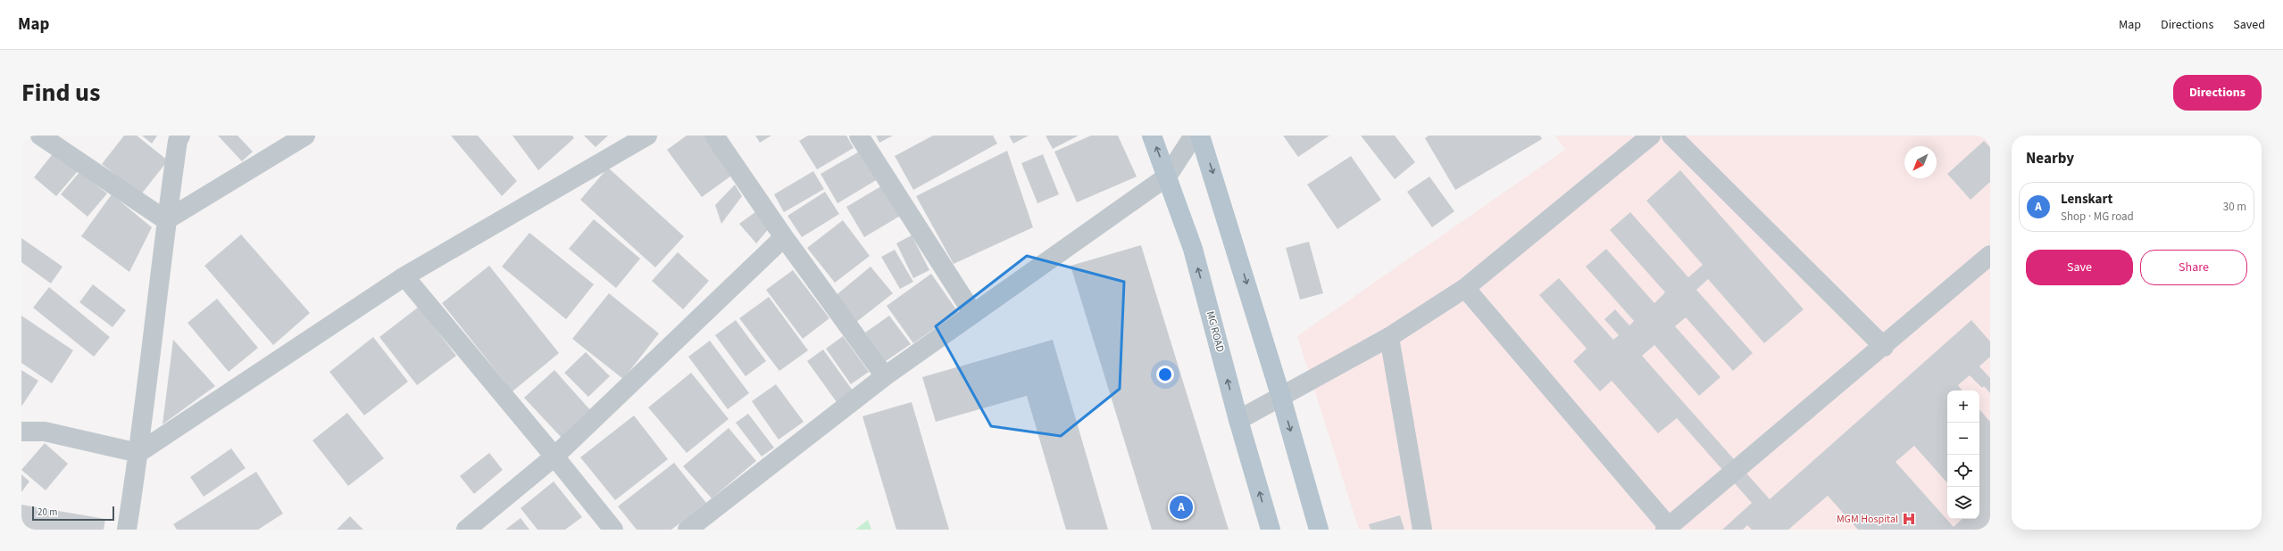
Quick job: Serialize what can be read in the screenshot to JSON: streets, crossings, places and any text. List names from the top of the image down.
{
  "streets": {
    "main road": ["MG ROAD"]
  },
  "places": {
    "hospital": ["MGM Hospital"]
  },
  "scale_bar": "20 m",
  "north": "bottom left",
  "page": {
    "header": "Map",
    "nav": ["Map", "Directions", "Saved"],
    "title": "Find us",
    "buttons": [
      "Directions",
      ["Save", "Share"]
    ],
    "heading": "Nearby",
    "list": [
      {
        "mark": "A",
        "name": "Lenskart",
        "note": "Shop · MG road",
        "value": "30 m"
      }
    ],
    "map_buttons": ["+", "−"],
    "pins": "A",
    "scale": "20 m"
  }
}
